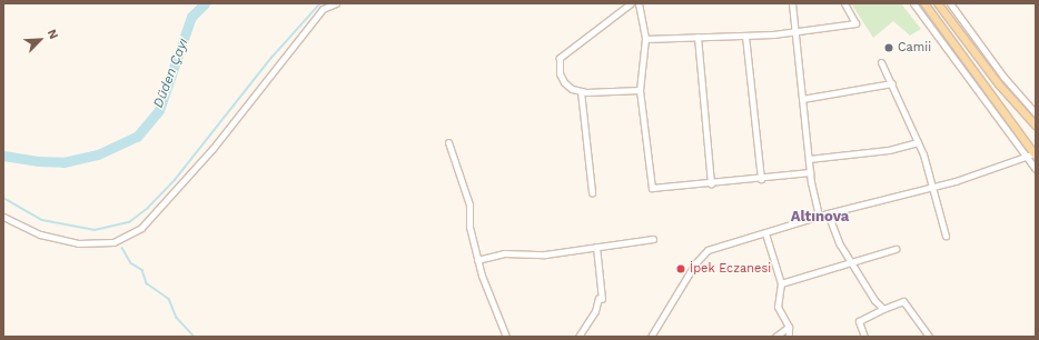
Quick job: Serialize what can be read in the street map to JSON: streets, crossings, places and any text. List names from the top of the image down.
{
  "districts": ["Altınova"],
  "water": ["Düden Çayı"],
  "places": ["Camii", "İpek Eczanesi"],
  "north": "top right"
}
